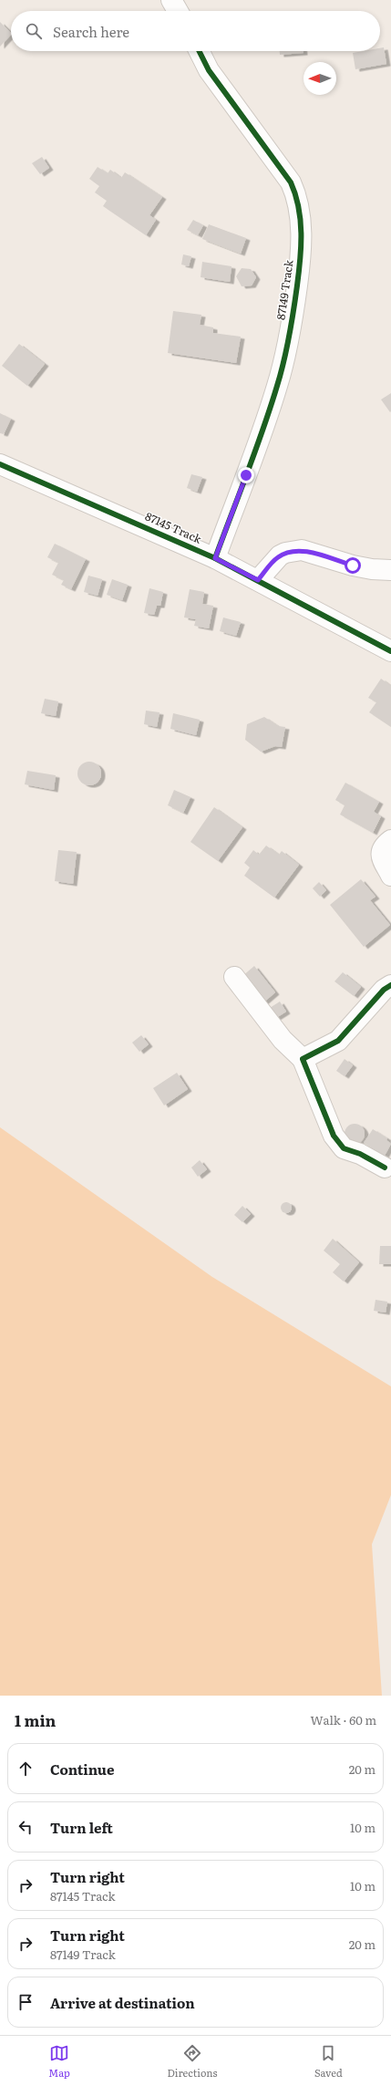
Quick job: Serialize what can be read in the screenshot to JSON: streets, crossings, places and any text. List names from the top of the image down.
{
  "streets": {
    "street": ["87149 Track", "87145 Track"]
  },
  "crossings": [
    ["87149 Track", "87145 Track"]
  ],
  "north": "left",
  "page": {
    "search": "Search here",
    "heading": ["1 min", "Walk · 60 m"],
    "list": [
      ["Continue", "20 m"],
      ["Turn left", "10 m"],
      ["Turn right", "87145 Track", "10 m"],
      ["Turn right", "87149 Track", "20 m"],
      "Arrive at destination"
    ],
    "nav": ["Map", "Directions", "Saved"]
  }
}
